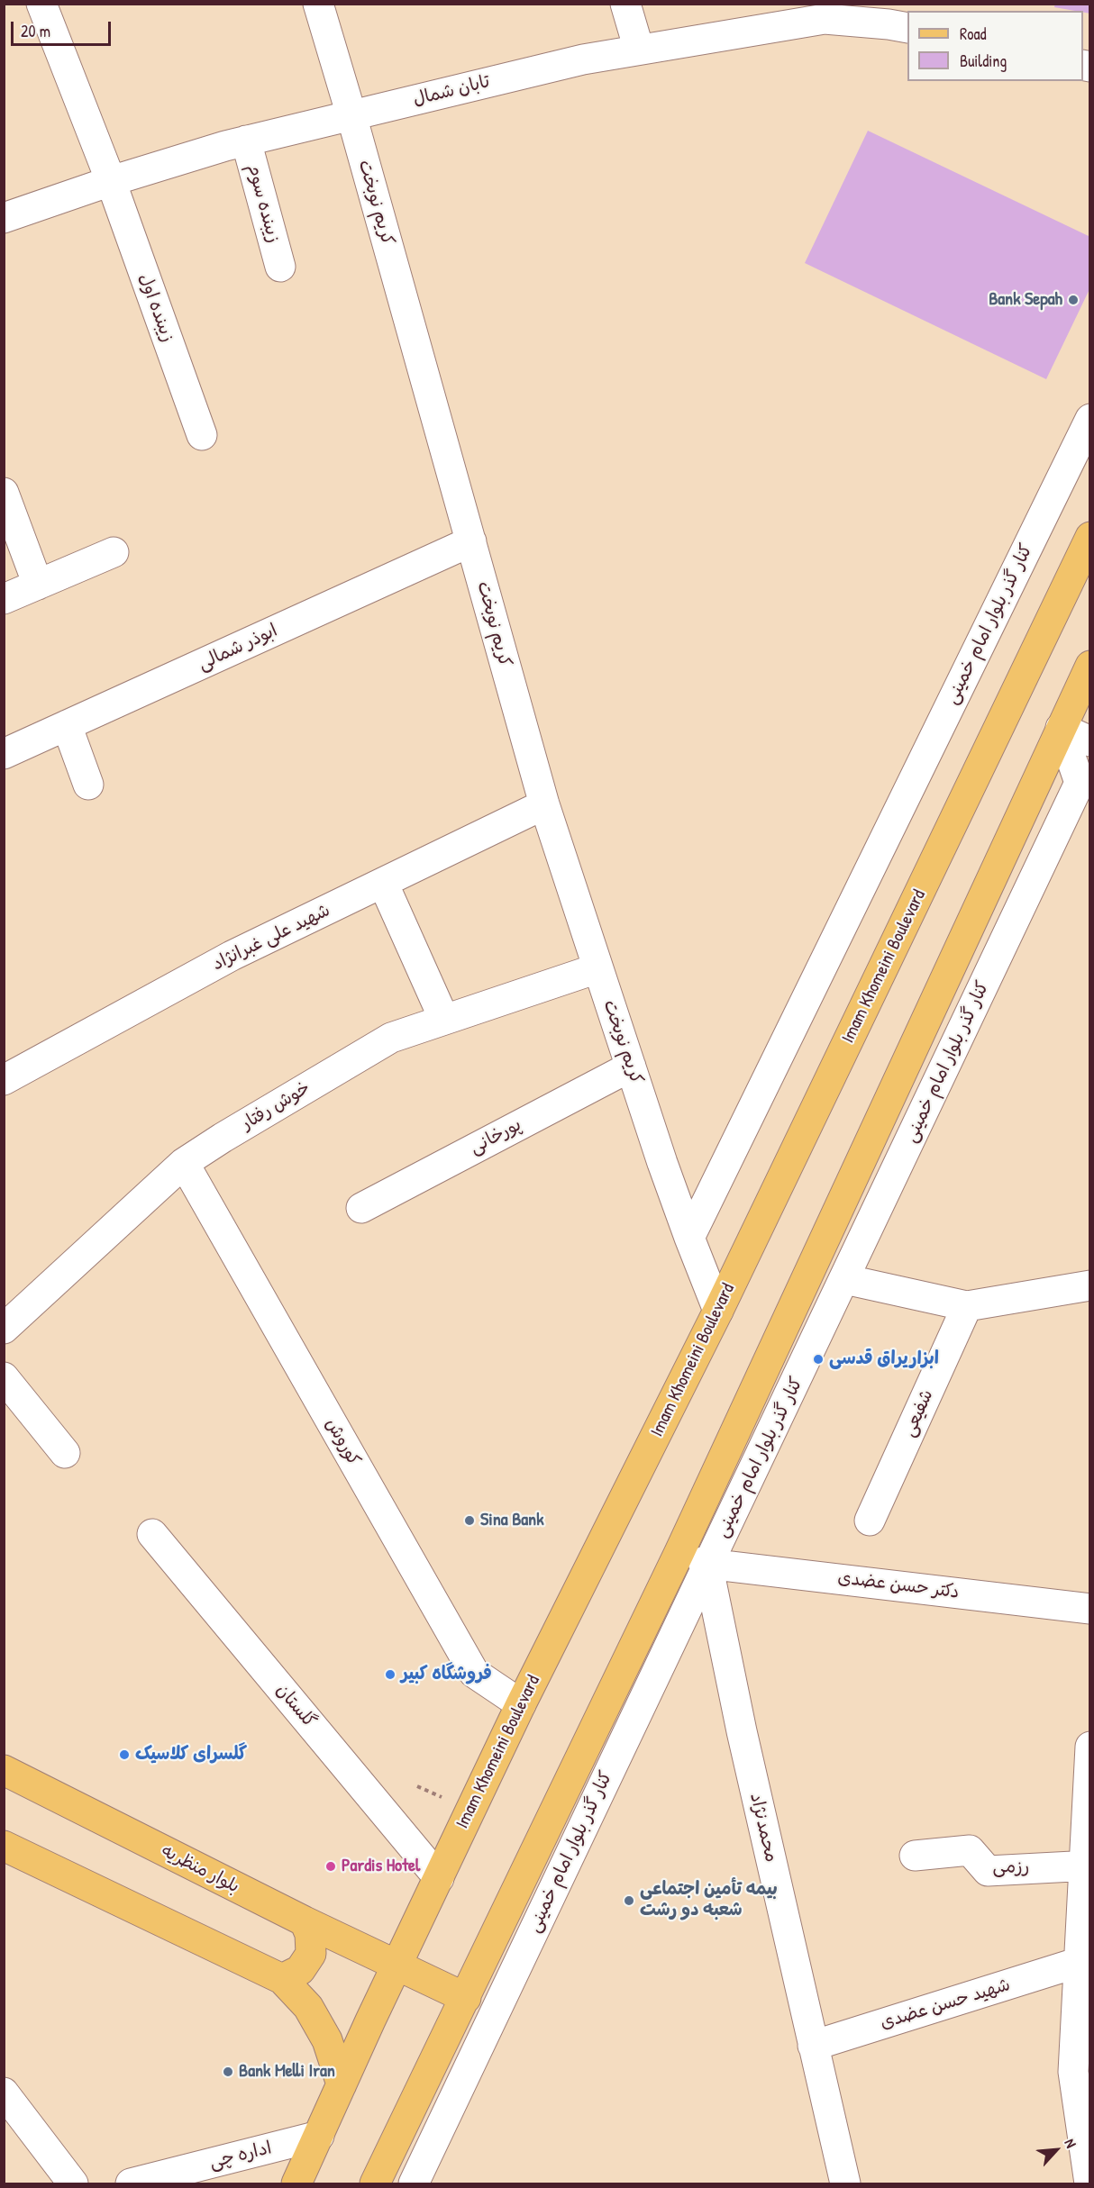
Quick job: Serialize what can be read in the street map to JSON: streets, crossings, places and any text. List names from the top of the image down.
{
  "streets": {
    "main road": ["Imam Khomeini Boulevard", "بلوار منظریه"],
    "street": [
      "تابان شمال",
      "کریم نوبخت",
      "زیبنده سوم",
      "زیبنده اول",
      "کنار گذر بلوار امام خمینی",
      "ابوذر شمالی",
      "شهید علی غبرانژاد",
      "خوش رفتار",
      "پورخانی",
      "شفیعی",
      "کوروش",
      "دکتر حسن عضدی",
      "گلستان",
      "محمدنژاد",
      "رزمی",
      "شهید حسن عضدی",
      "اداره چی"
    ]
  },
  "crossings": [
    ["تابان شمال", "کریم نوبخت"],
    ["تابان شمال", "زیبنده سوم"],
    ["تابان شمال", "زیبنده اول"],
    ["کریم نوبخت", "کنار گذر بلوار امام خمینی"],
    ["کریم نوبخت", "ابوذر شمالی"],
    ["کریم نوبخت", "شهید علی غبرانژاد"],
    ["کریم نوبخت", "Imam Khomeini Boulevard"],
    ["کریم نوبخت", "خوش رفتار"],
    ["کریم نوبخت", "پورخانی"],
    ["کنار گذر بلوار امام خمینی", "دکتر حسن عضدی"],
    ["کنار گذر بلوار امام خمینی", "محمدنژاد"],
    ["Imam Khomeini Boulevard", "کوروش"],
    ["Imam Khomeini Boulevard", "گلستان"],
    ["Imam Khomeini Boulevard", "بلوار منظریه"],
    ["Imam Khomeini Boulevard", "اداره چی"],
    ["خوش رفتار", "کوروش"],
    ["دکتر حسن عضدی", "محمدنژاد"],
    ["محمدنژاد", "شهید حسن عضدی"]
  ],
  "places": [
    "Bank Sepah",
    "ابزاریراق قدسی",
    "Sina Bank",
    "فروشگاه کبیر",
    "گلسرای کلاسیک",
    "Pardis Hotel",
    "بیمه تأمین اجتماعی شعبه دو رشت",
    "Bank Melli Iran"
  ],
  "legend": ["Road", "Building"],
  "scale_bar": "20 m",
  "north": "top right"
}
